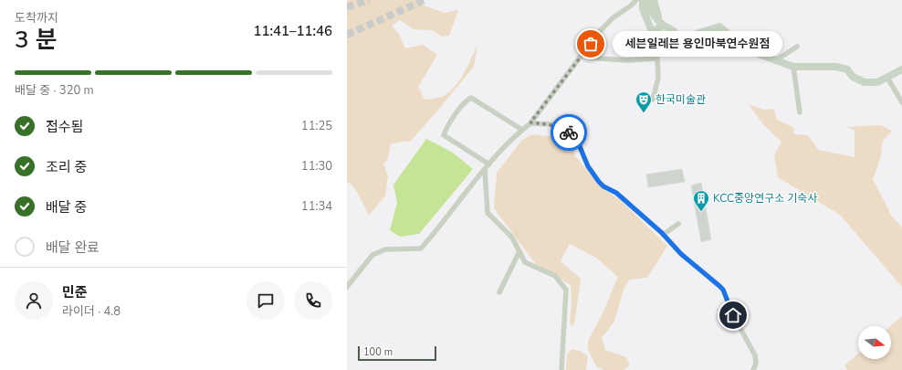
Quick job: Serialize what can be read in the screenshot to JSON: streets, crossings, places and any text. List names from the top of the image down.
{
  "places": {
    "other": ["세븐일레븐 용인마북연수원점"],
    "theatre": ["한국미술관"],
    "building": ["KCC중앙연구소 기숙사"]
  },
  "scale_bar": "100 m",
  "north": "right",
  "page": {
    "heading": ["3 분", "도착까지", "11:41–11:46"],
    "panel": ["민준", "라이더 · 4.8"],
    "bubble": "세븐일레븐 용인마북연수원점",
    "bar": "배달 중 · 320 m",
    "list": [
      ["접수됨", "11:25"],
      ["조리 중", "11:30"],
      ["배달 중", "11:34"],
      "배달 완료"
    ],
    "scale": "100 m"
  }
}
